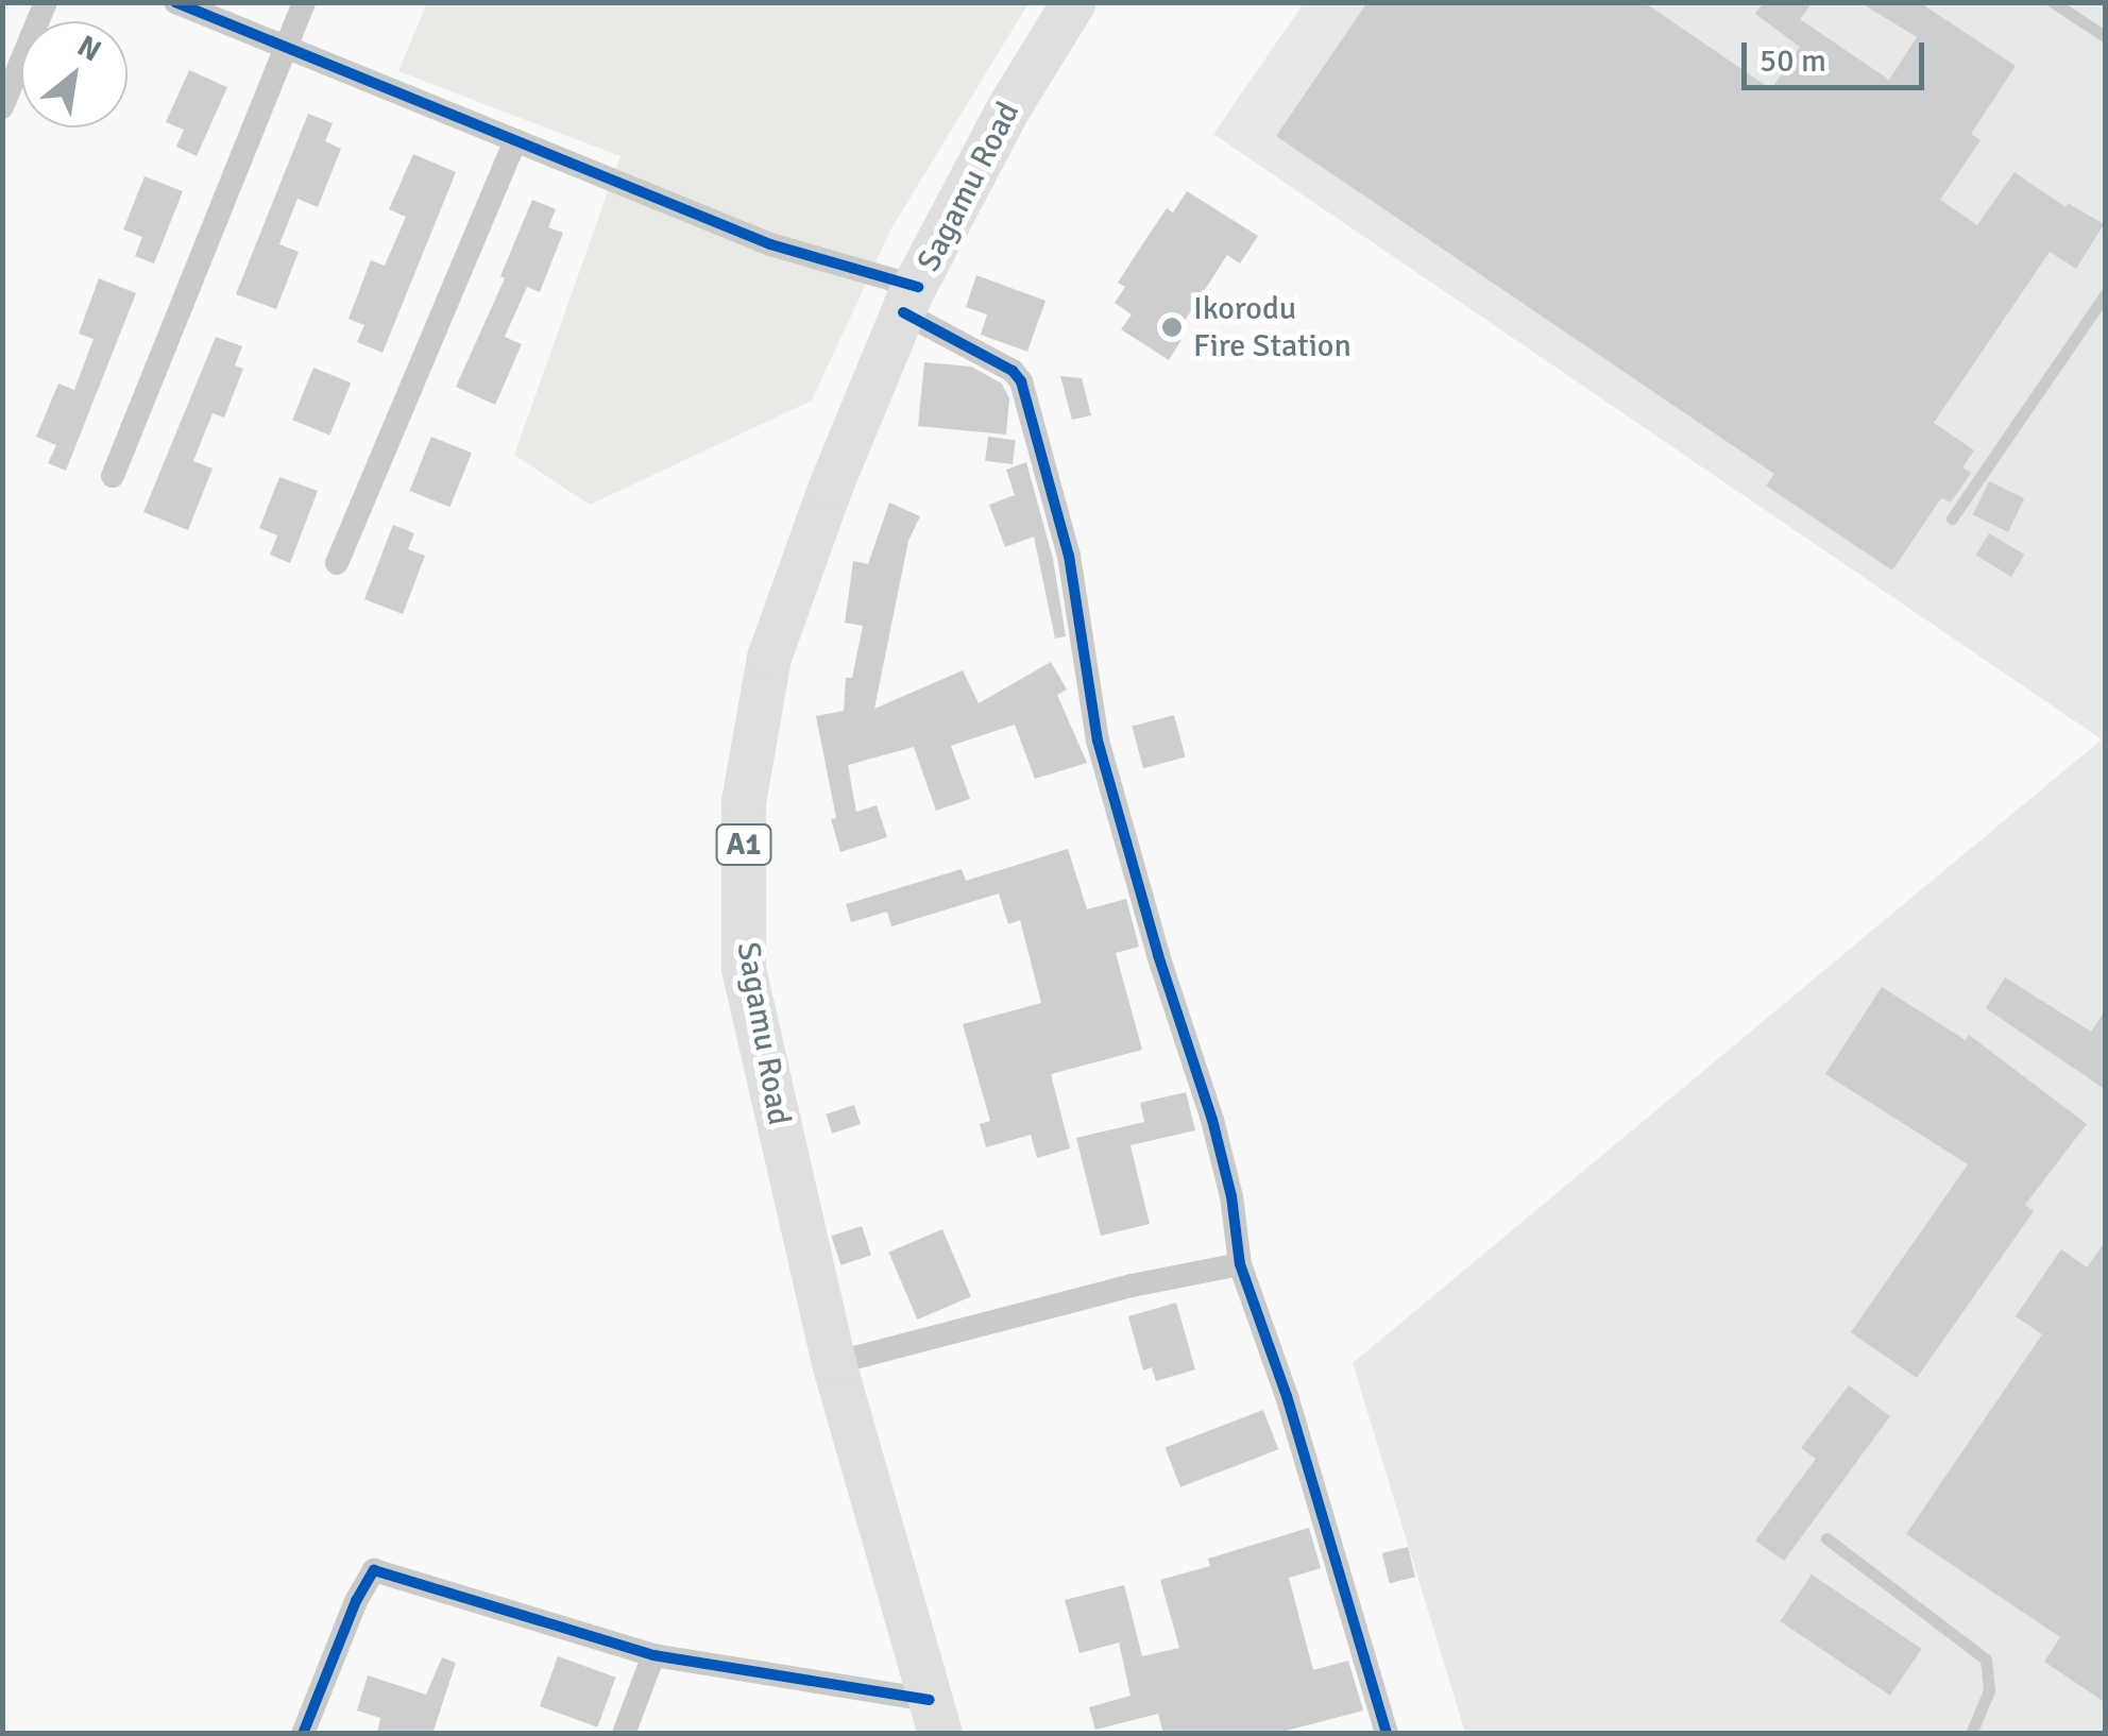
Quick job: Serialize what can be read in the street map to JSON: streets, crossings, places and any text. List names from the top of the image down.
{
  "streets": {
    "highway": ["Sagamu Road", "A1"]
  },
  "places": ["Ikorodu Fire Station"],
  "scale_bar": "50 m",
  "north": "top right"
}
